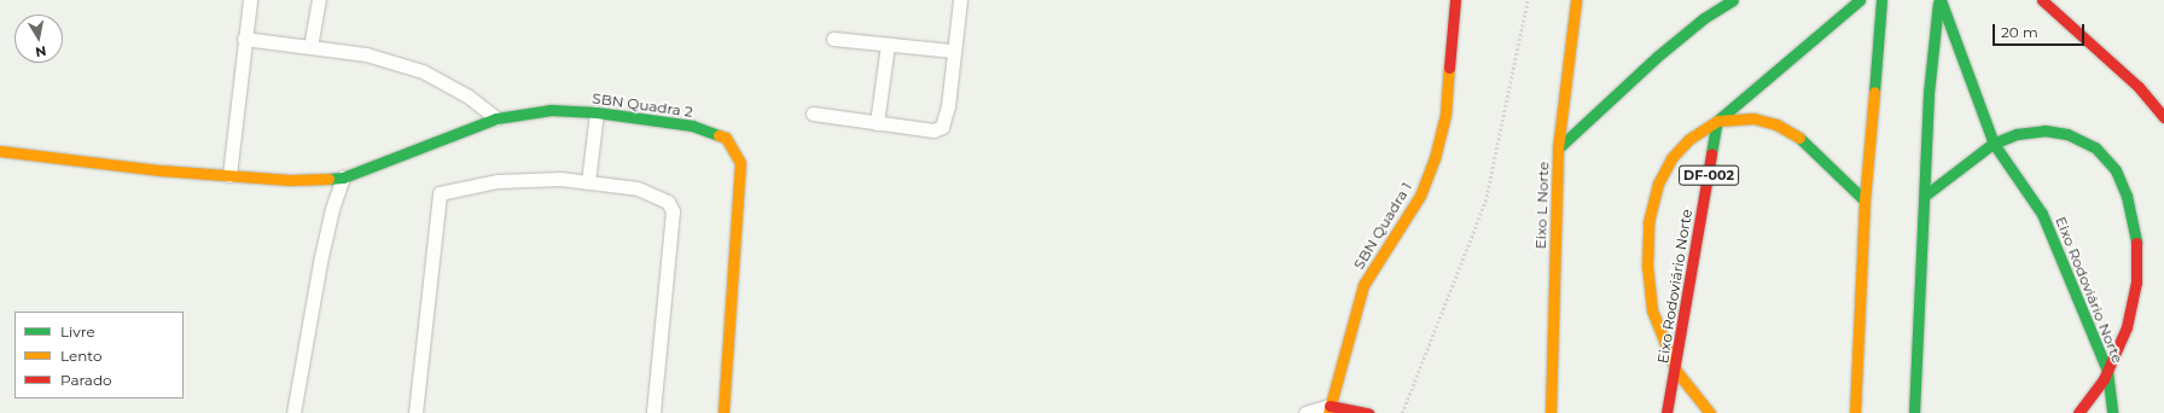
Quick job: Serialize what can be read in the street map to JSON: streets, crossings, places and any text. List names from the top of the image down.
{
  "streets": {
    "main road": [
      "SBN Quadra 2",
      "DF-002",
      "Eixo L Norte",
      "SBN Quadra 1",
      "Eixo Rodoviário Norte"
    ]
  },
  "legend": ["Livre", "Lento", "Parado"],
  "scale_bar": "20 m",
  "north": "bottom"
}
